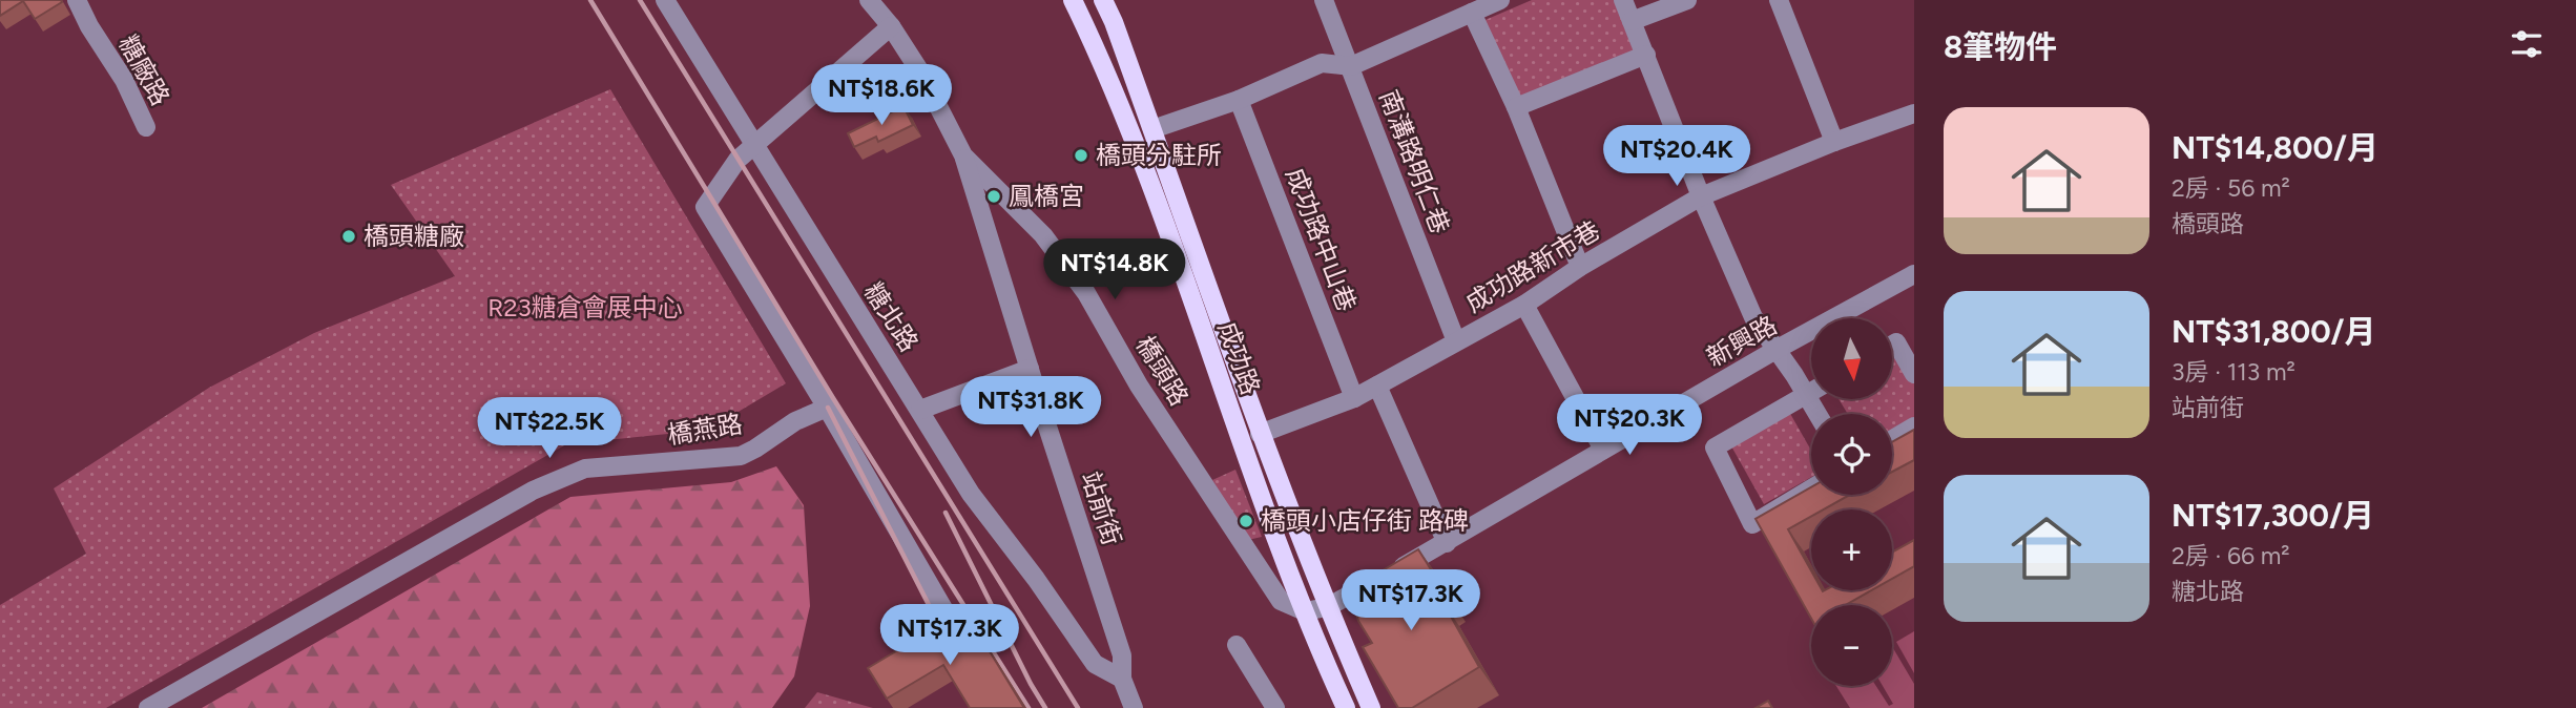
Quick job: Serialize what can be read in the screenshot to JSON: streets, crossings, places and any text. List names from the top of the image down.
{
  "streets": {
    "main road": ["成功路"],
    "street": [
      "糖廠路",
      "南溝路明仁巷",
      "成功路中山巷",
      "成功路新市巷",
      "糖北路",
      "新興路",
      "橋頭路",
      "橋燕路",
      "站前街"
    ]
  },
  "crossings": [
    ["南溝路明仁巷", "成功路新市巷"],
    ["成功路中山巷", "成功路新市巷"],
    ["成功路新市巷", "成功路"],
    ["糖北路", "站前街"],
    ["新興路", "成功路"],
    ["成功路", "橋頭路"],
    ["橋頭路", "站前街"]
  ],
  "parks": ["R23糖倉會展中心"],
  "places": [
    "橋頭分駐所",
    "鳳橋宮",
    "橋頭糖廠",
    "橋頭小店仔街 路碑"
  ],
  "north": "bottom",
  "page": {
    "heading": "8筆物件",
    "price": [
      "NT$18.6K",
      "NT$20.4K",
      "NT$14.8K",
      "NT$31.8K",
      "NT$20.3K",
      "NT$22.5K",
      "NT$17.3K",
      "NT$17.3K"
    ],
    "list": [
      {
        "name": "NT$14,800/月",
        "note": "2房 · 56 m² · 橋頭路"
      },
      {
        "name": "NT$31,800/月",
        "note": "3房 · 113 m² · 站前街"
      },
      {
        "name": "NT$17,300/月",
        "note": "2房 · 66 m² · 糖北路"
      }
    ],
    "map_buttons": ["+", "−"]
  }
}
